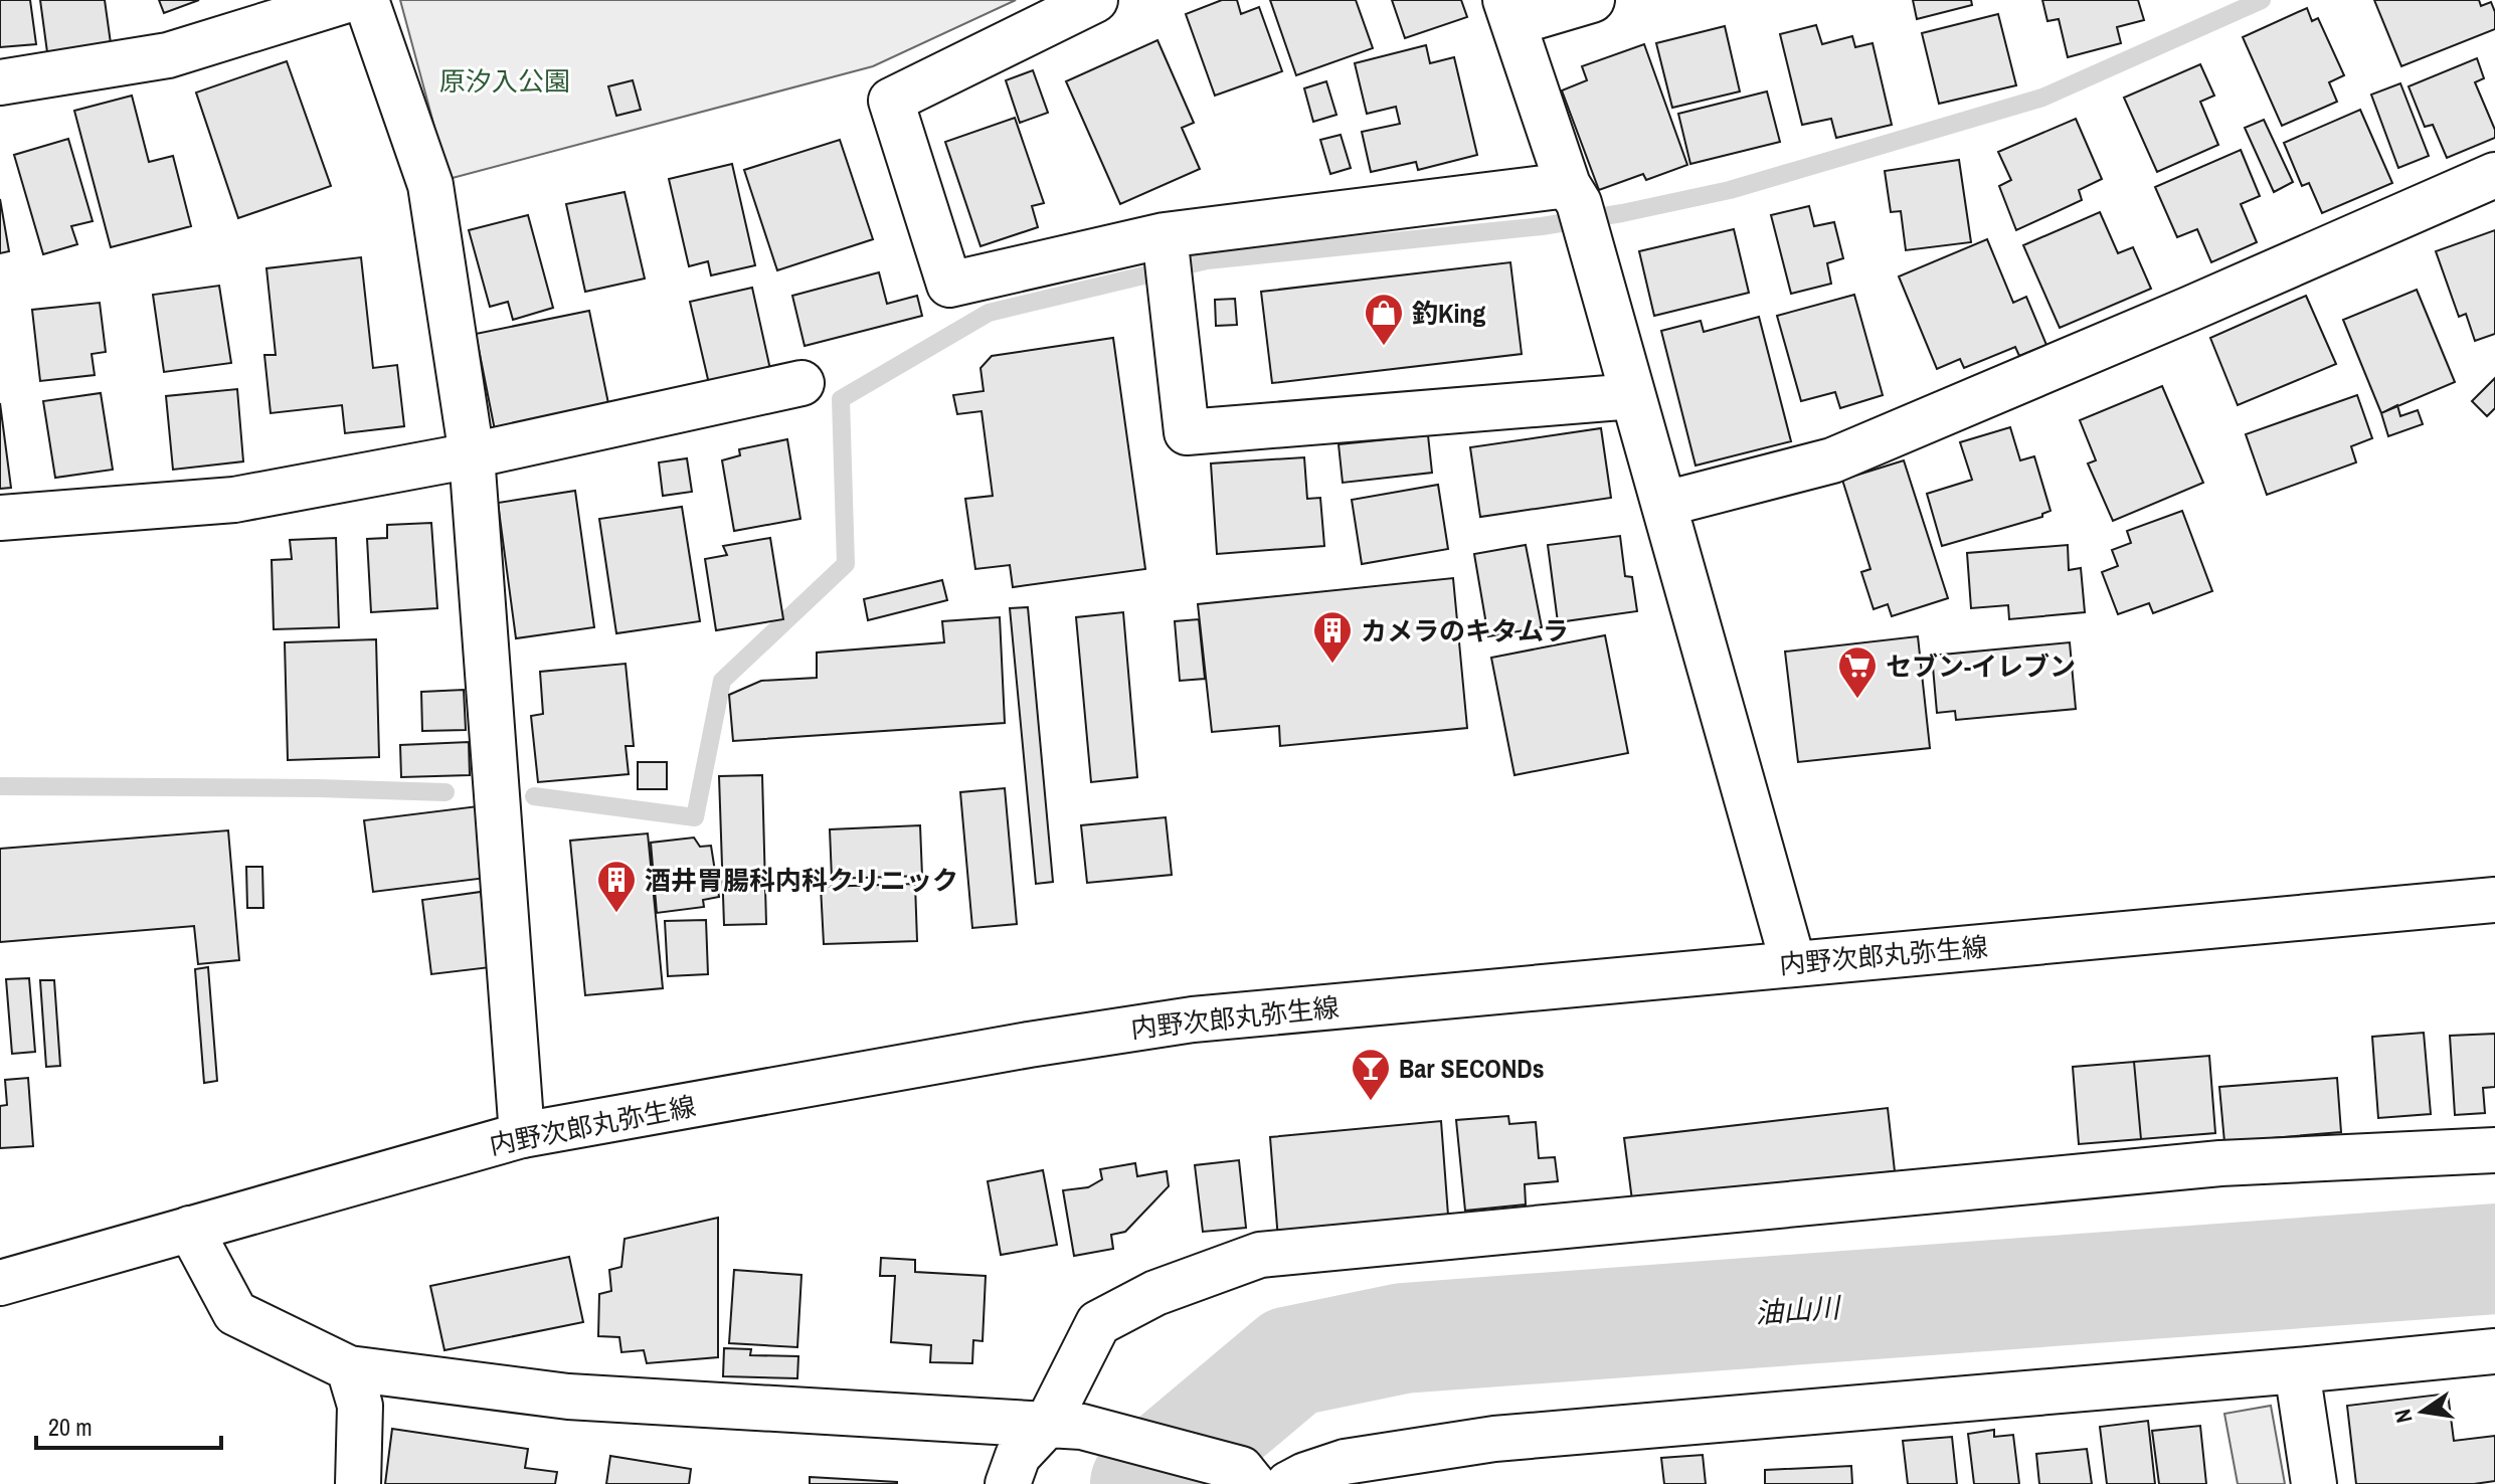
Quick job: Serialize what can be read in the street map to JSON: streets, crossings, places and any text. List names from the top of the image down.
{
  "streets": {
    "street": ["内野次郎丸弥生線"]
  },
  "water": ["油山川"],
  "parks": ["原汐入公園"],
  "places": {
    "shop": ["釣King"],
    "building": ["カメラのキタムラ", "酒井胃腸科内科クリニック"],
    "supermarket": ["セブン-イレブン"],
    "bar": ["Bar SECONDs"]
  },
  "scale_bar": "20 m",
  "north": "left"
}
